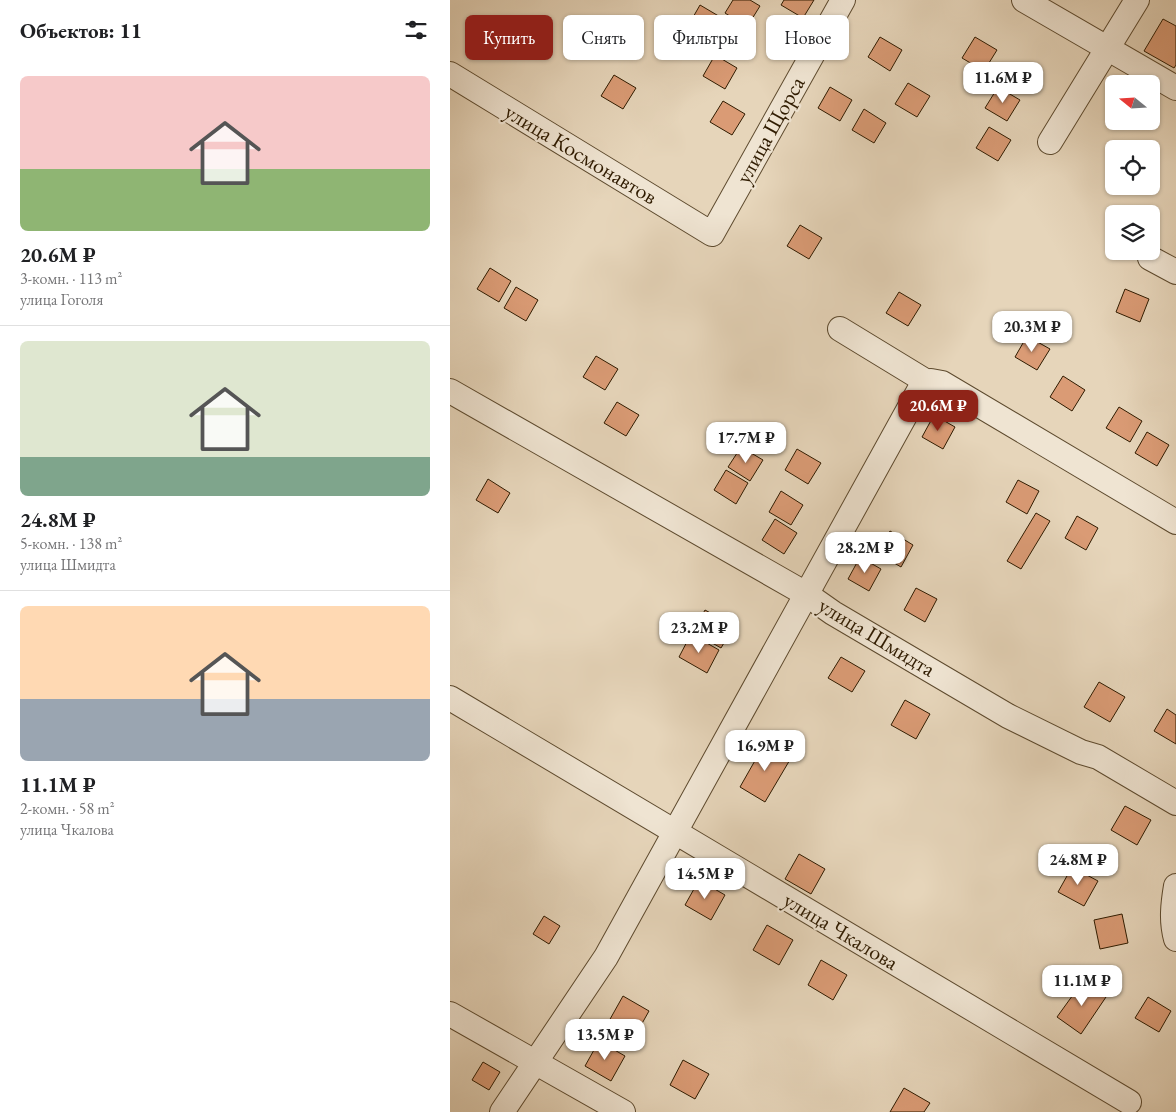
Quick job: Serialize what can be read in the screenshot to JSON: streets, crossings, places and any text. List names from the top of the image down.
{
  "streets": {
    "street": [
      "улица Щорса",
      "улица Космонавтов",
      "улица Шмидта",
      "улица Чкалова"
    ]
  },
  "crossings": [
    ["улица Щорса", "улица Космонавтов"]
  ],
  "north": "left",
  "page": {
    "heading": "Объектов: 11",
    "chip": [
      "Купить",
      "Снять",
      "Фильтры",
      "Новое"
    ],
    "list": [
      {
        "name": "20.6M ₽",
        "note": "3-комн. · 113 m² · улица Гоголя"
      },
      {
        "name": "24.8M ₽",
        "note": "5-комн. · 138 m² · улица Шмидта"
      },
      {
        "name": "11.1M ₽",
        "note": "2-комн. · 58 m² · улица Чкалова"
      }
    ],
    "price": [
      "11.6M ₽",
      "20.3M ₽",
      "20.6M ₽",
      "17.7M ₽",
      "28.2M ₽",
      "23.2M ₽",
      "16.9M ₽",
      "24.8M ₽",
      "14.5M ₽",
      "11.1M ₽",
      "13.5M ₽"
    ]
  }
}
